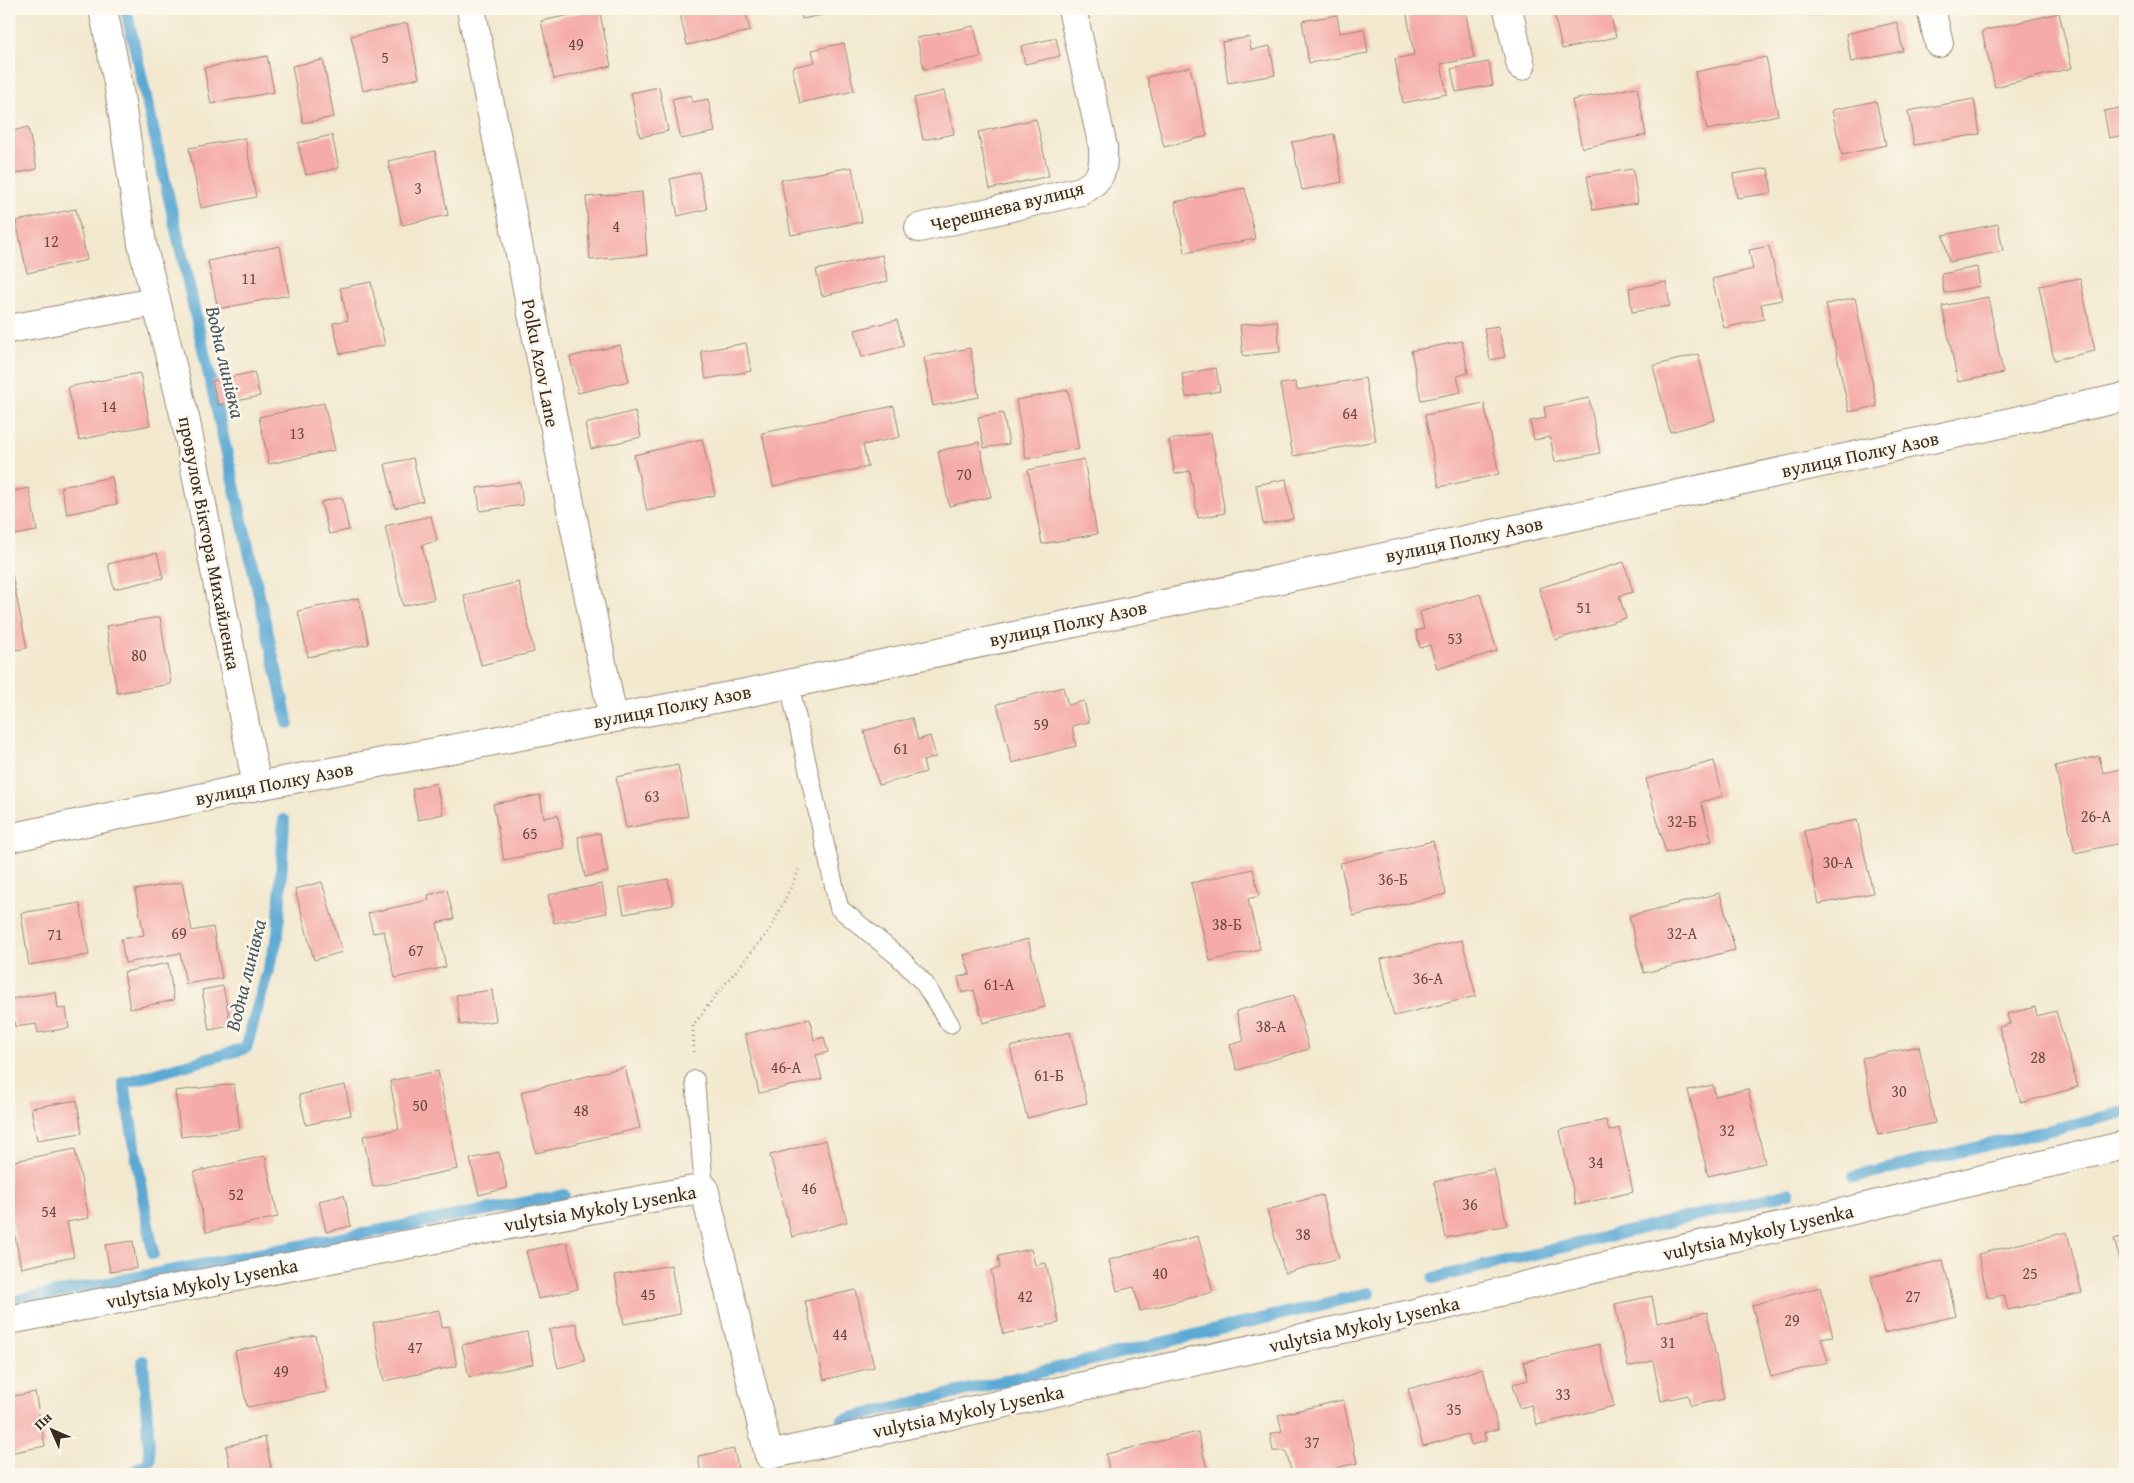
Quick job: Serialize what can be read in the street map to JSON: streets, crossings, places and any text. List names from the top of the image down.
{
  "streets": {
    "street": [
      "Черешнева вулиця",
      "Polku Azov Lane",
      "вулиця Полку Азов",
      "провулок Віктора Михайленка",
      "vulytsia Mykoly Lysenka"
    ]
  },
  "crossings": [
    ["Polku Azov Lane", "вулиця Полку Азов"],
    ["вулиця Полку Азов", "провулок Віктора Михайленка"]
  ],
  "water": ["Водна линівка"],
  "house_numbers": [
    "49",
    "5",
    "3",
    "4",
    "12",
    "11",
    "14",
    "64",
    "13",
    "70",
    "51",
    "53",
    "80",
    "59",
    "61",
    "63",
    "26-А",
    "32-Б",
    "65",
    "30-А",
    "36-Б",
    "38-Б",
    "69",
    "32-А",
    "71",
    "67",
    "36-А",
    "61-А",
    "38-А",
    "28",
    "46-А",
    "61-Б",
    "30",
    "50",
    "48",
    "32",
    "34",
    "46",
    "52",
    "36",
    "54",
    "38",
    "40",
    "25",
    "45",
    "42",
    "27",
    "29",
    "44",
    "31",
    "47",
    "49",
    "33",
    "35",
    "37"
  ],
  "north": "top left"
}
